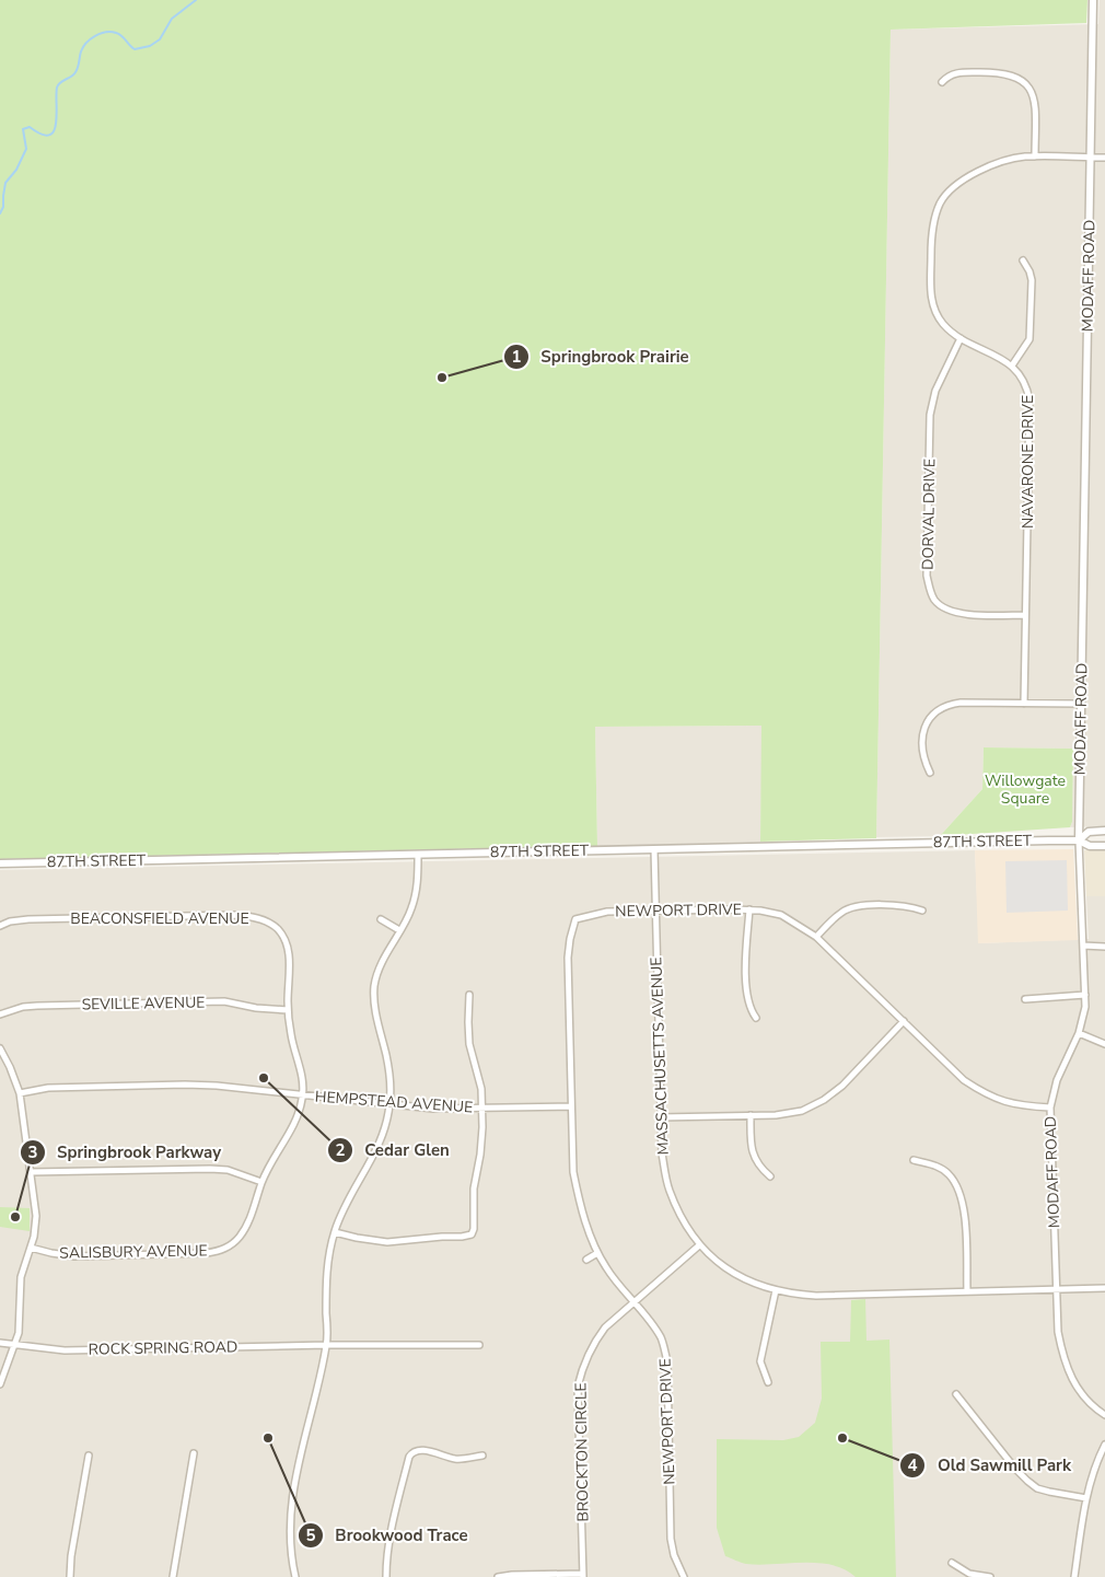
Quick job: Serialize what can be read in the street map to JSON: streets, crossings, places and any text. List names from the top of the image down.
{
  "streets": {
    "street": [
      "MODAFF ROAD",
      "NAVARONE DRIVE",
      "DORVAL DRIVE",
      "87TH STREET",
      "NEWPORT DRIVE",
      "BEACONSFIELD AVENUE",
      "SEVILLE AVENUE",
      "MASSACHUSETTS AVENUE",
      "HEMPSTEAD AVENUE",
      "SALISBURY AVENUE",
      "ROCK SPRING ROAD",
      "BROCKTON CIRCLE"
    ]
  },
  "crossings": [
    ["MODAFF ROAD", "87TH STREET"],
    ["MODAFF ROAD", "NEWPORT DRIVE"],
    ["MODAFF ROAD", "MASSACHUSETTS AVENUE"],
    ["NAVARONE DRIVE", "DORVAL DRIVE"],
    ["87TH STREET", "MASSACHUSETTS AVENUE"],
    ["NEWPORT DRIVE", "MASSACHUSETTS AVENUE"],
    ["NEWPORT DRIVE", "HEMPSTEAD AVENUE"],
    ["NEWPORT DRIVE", "BROCKTON CIRCLE"],
    ["BEACONSFIELD AVENUE", "SEVILLE AVENUE"],
    ["BEACONSFIELD AVENUE", "HEMPSTEAD AVENUE"],
    ["BEACONSFIELD AVENUE", "SALISBURY AVENUE"],
    ["MASSACHUSETTS AVENUE", "BROCKTON CIRCLE"],
    ["HEMPSTEAD AVENUE", "SALISBURY AVENUE"]
  ],
  "parks": ["Willowgate Square"],
  "places": [
    "Springbrook Prairie",
    "Cedar Glen",
    "Springbrook Parkway",
    "Brookwood Trace",
    "Old Sawmill Park"
  ]
}
